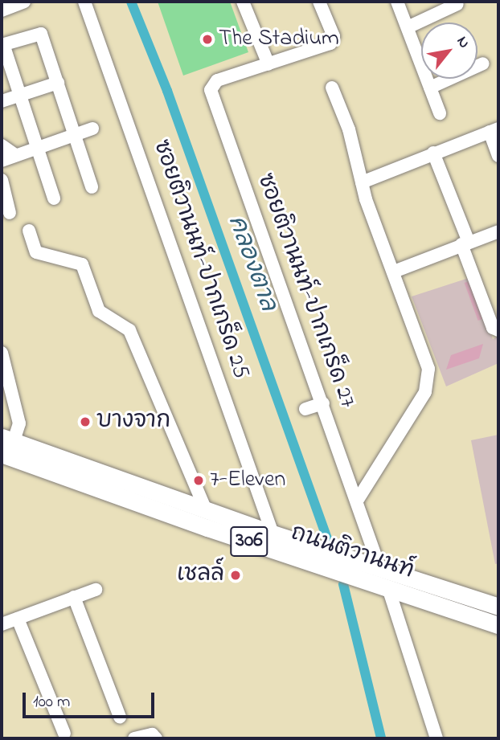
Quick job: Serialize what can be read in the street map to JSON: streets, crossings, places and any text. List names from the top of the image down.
{
  "streets": {
    "main road": ["306", "ถนนติวานนท์"],
    "street": ["ซอยติวานนท์-ปากเกร็ด 25", "ซอยติวานนท์-ปากเกร็ด 27"]
  },
  "crossings": [
    ["ซอยติวานนท์-ปากเกร็ด 25", "ถนนติวานนท์"],
    ["ซอยติวานนท์-ปากเกร็ด 27", "ถนนติวานนท์"]
  ],
  "water": ["คลองตาล"],
  "places": [
    "The Stadium",
    "บางจาก",
    "7-Eleven",
    "เชลล์"
  ],
  "scale_bar": "100 m",
  "north": "top right"
}
